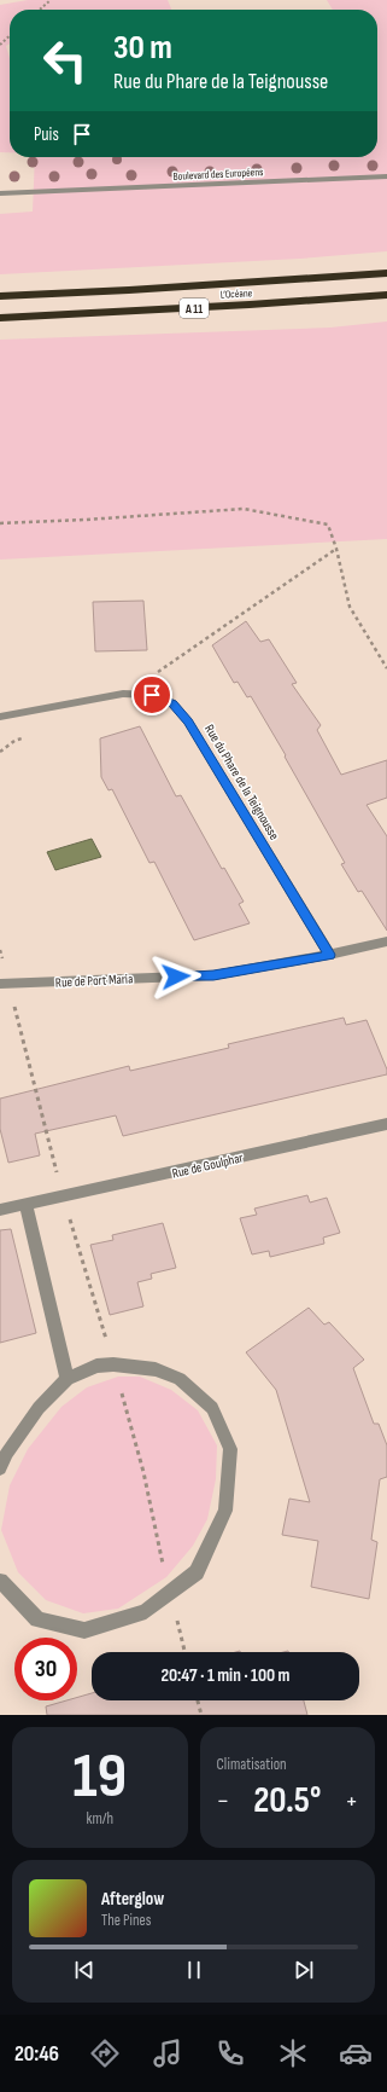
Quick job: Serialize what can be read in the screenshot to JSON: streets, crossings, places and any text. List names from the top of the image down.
{
  "streets": {
    "highway": ["L’Océane", "A 11"],
    "street": [
      "Boulevard des Européens",
      "Rue du Phare de la Teignousse",
      "Rue de Port Maria",
      "Rue de Goulphar"
    ]
  },
  "crossings": [
    ["Rue du Phare de la Teignousse", "Rue de Port Maria"]
  ],
  "page": {
    "turn": ["30 m", "Rue du Phare de la Teignousse"],
    "then": "Puis",
    "limit": "30",
    "trip": "20:47 · 1 min · 100 m",
    "tile": [
      ["19", "km/h"],
      "Climatisation"
    ],
    "heat": ["−", "20.5°", "+"],
    "song": ["Afterglow", "The Pines"],
    "tabs": "20:46"
  }
}
